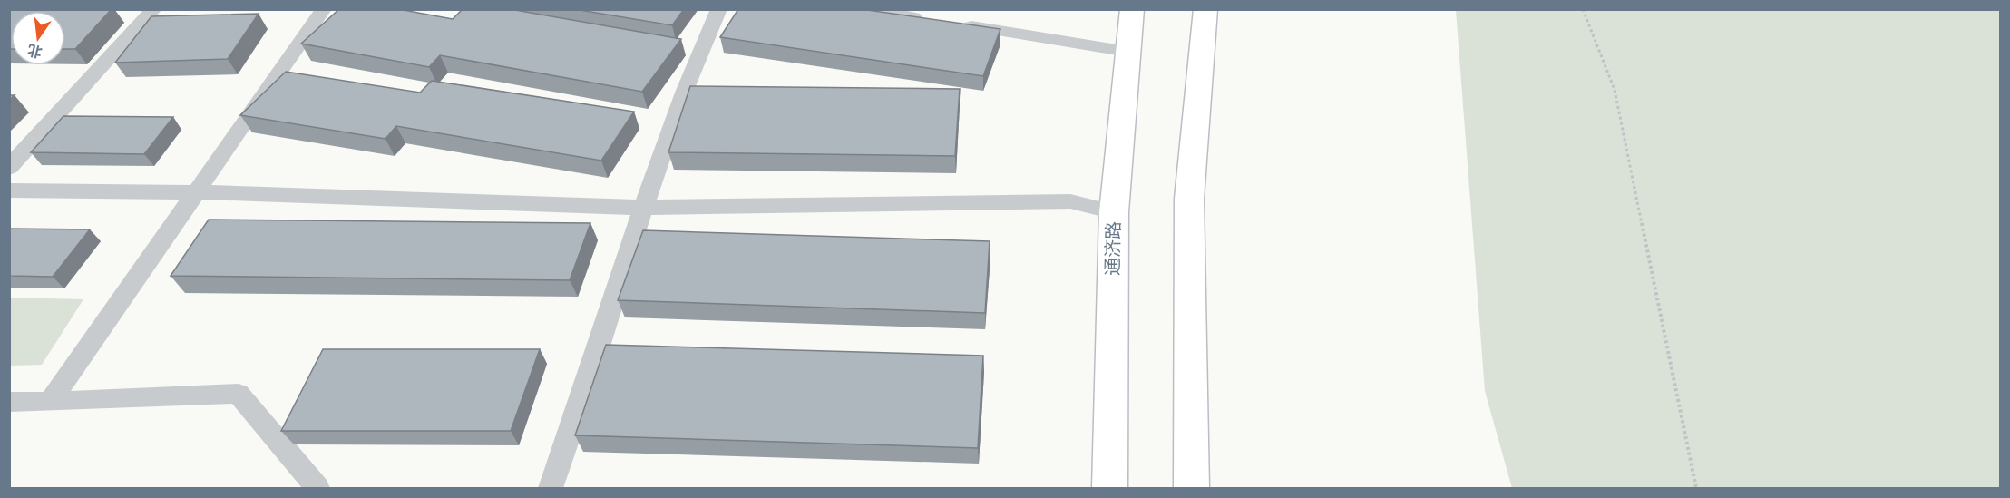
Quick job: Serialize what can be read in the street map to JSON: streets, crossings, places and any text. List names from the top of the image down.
{
  "streets": {
    "main road": ["通济路"]
  },
  "north": "bottom"
}
